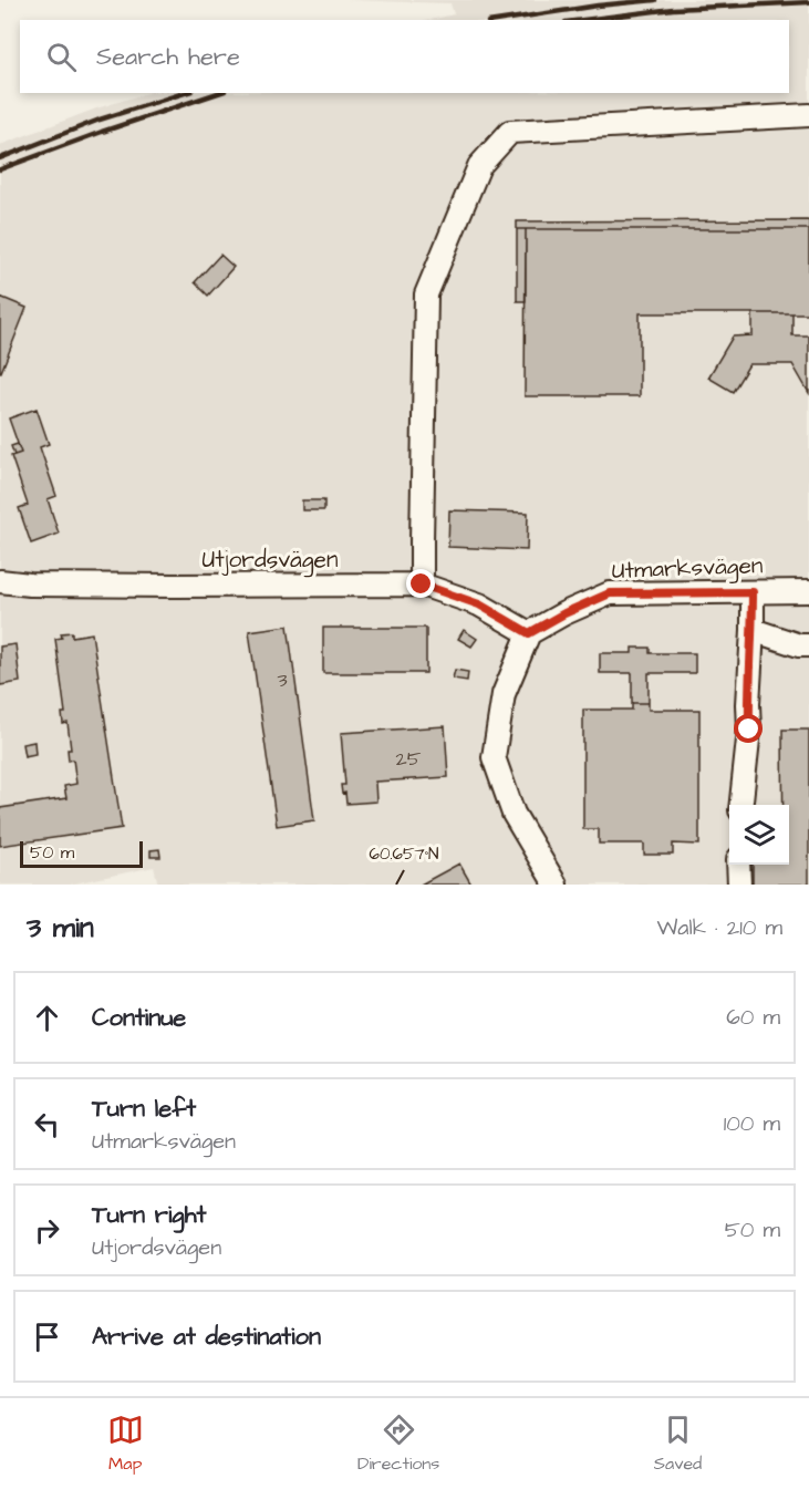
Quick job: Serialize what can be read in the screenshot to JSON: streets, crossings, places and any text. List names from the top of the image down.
{
  "streets": {
    "street": ["Utjordsvägen", "Utmarksvägen"]
  },
  "crossings": [
    ["Utjordsvägen", "Utmarksvägen"]
  ],
  "house_numbers": ["3", "25"],
  "scale_bar": "50 m",
  "page": {
    "search": "Search here",
    "scale": "50 m",
    "heading": ["3 min", "Walk · 210 m"],
    "list": [
      ["Continue", "60 m"],
      ["Turn left", "Utmarksvägen", "100 m"],
      ["Turn right", "Utjordsvägen", "50 m"],
      "Arrive at destination"
    ],
    "nav": ["Map", "Directions", "Saved"]
  },
  "coordinates": ["60.657°N"]
}
